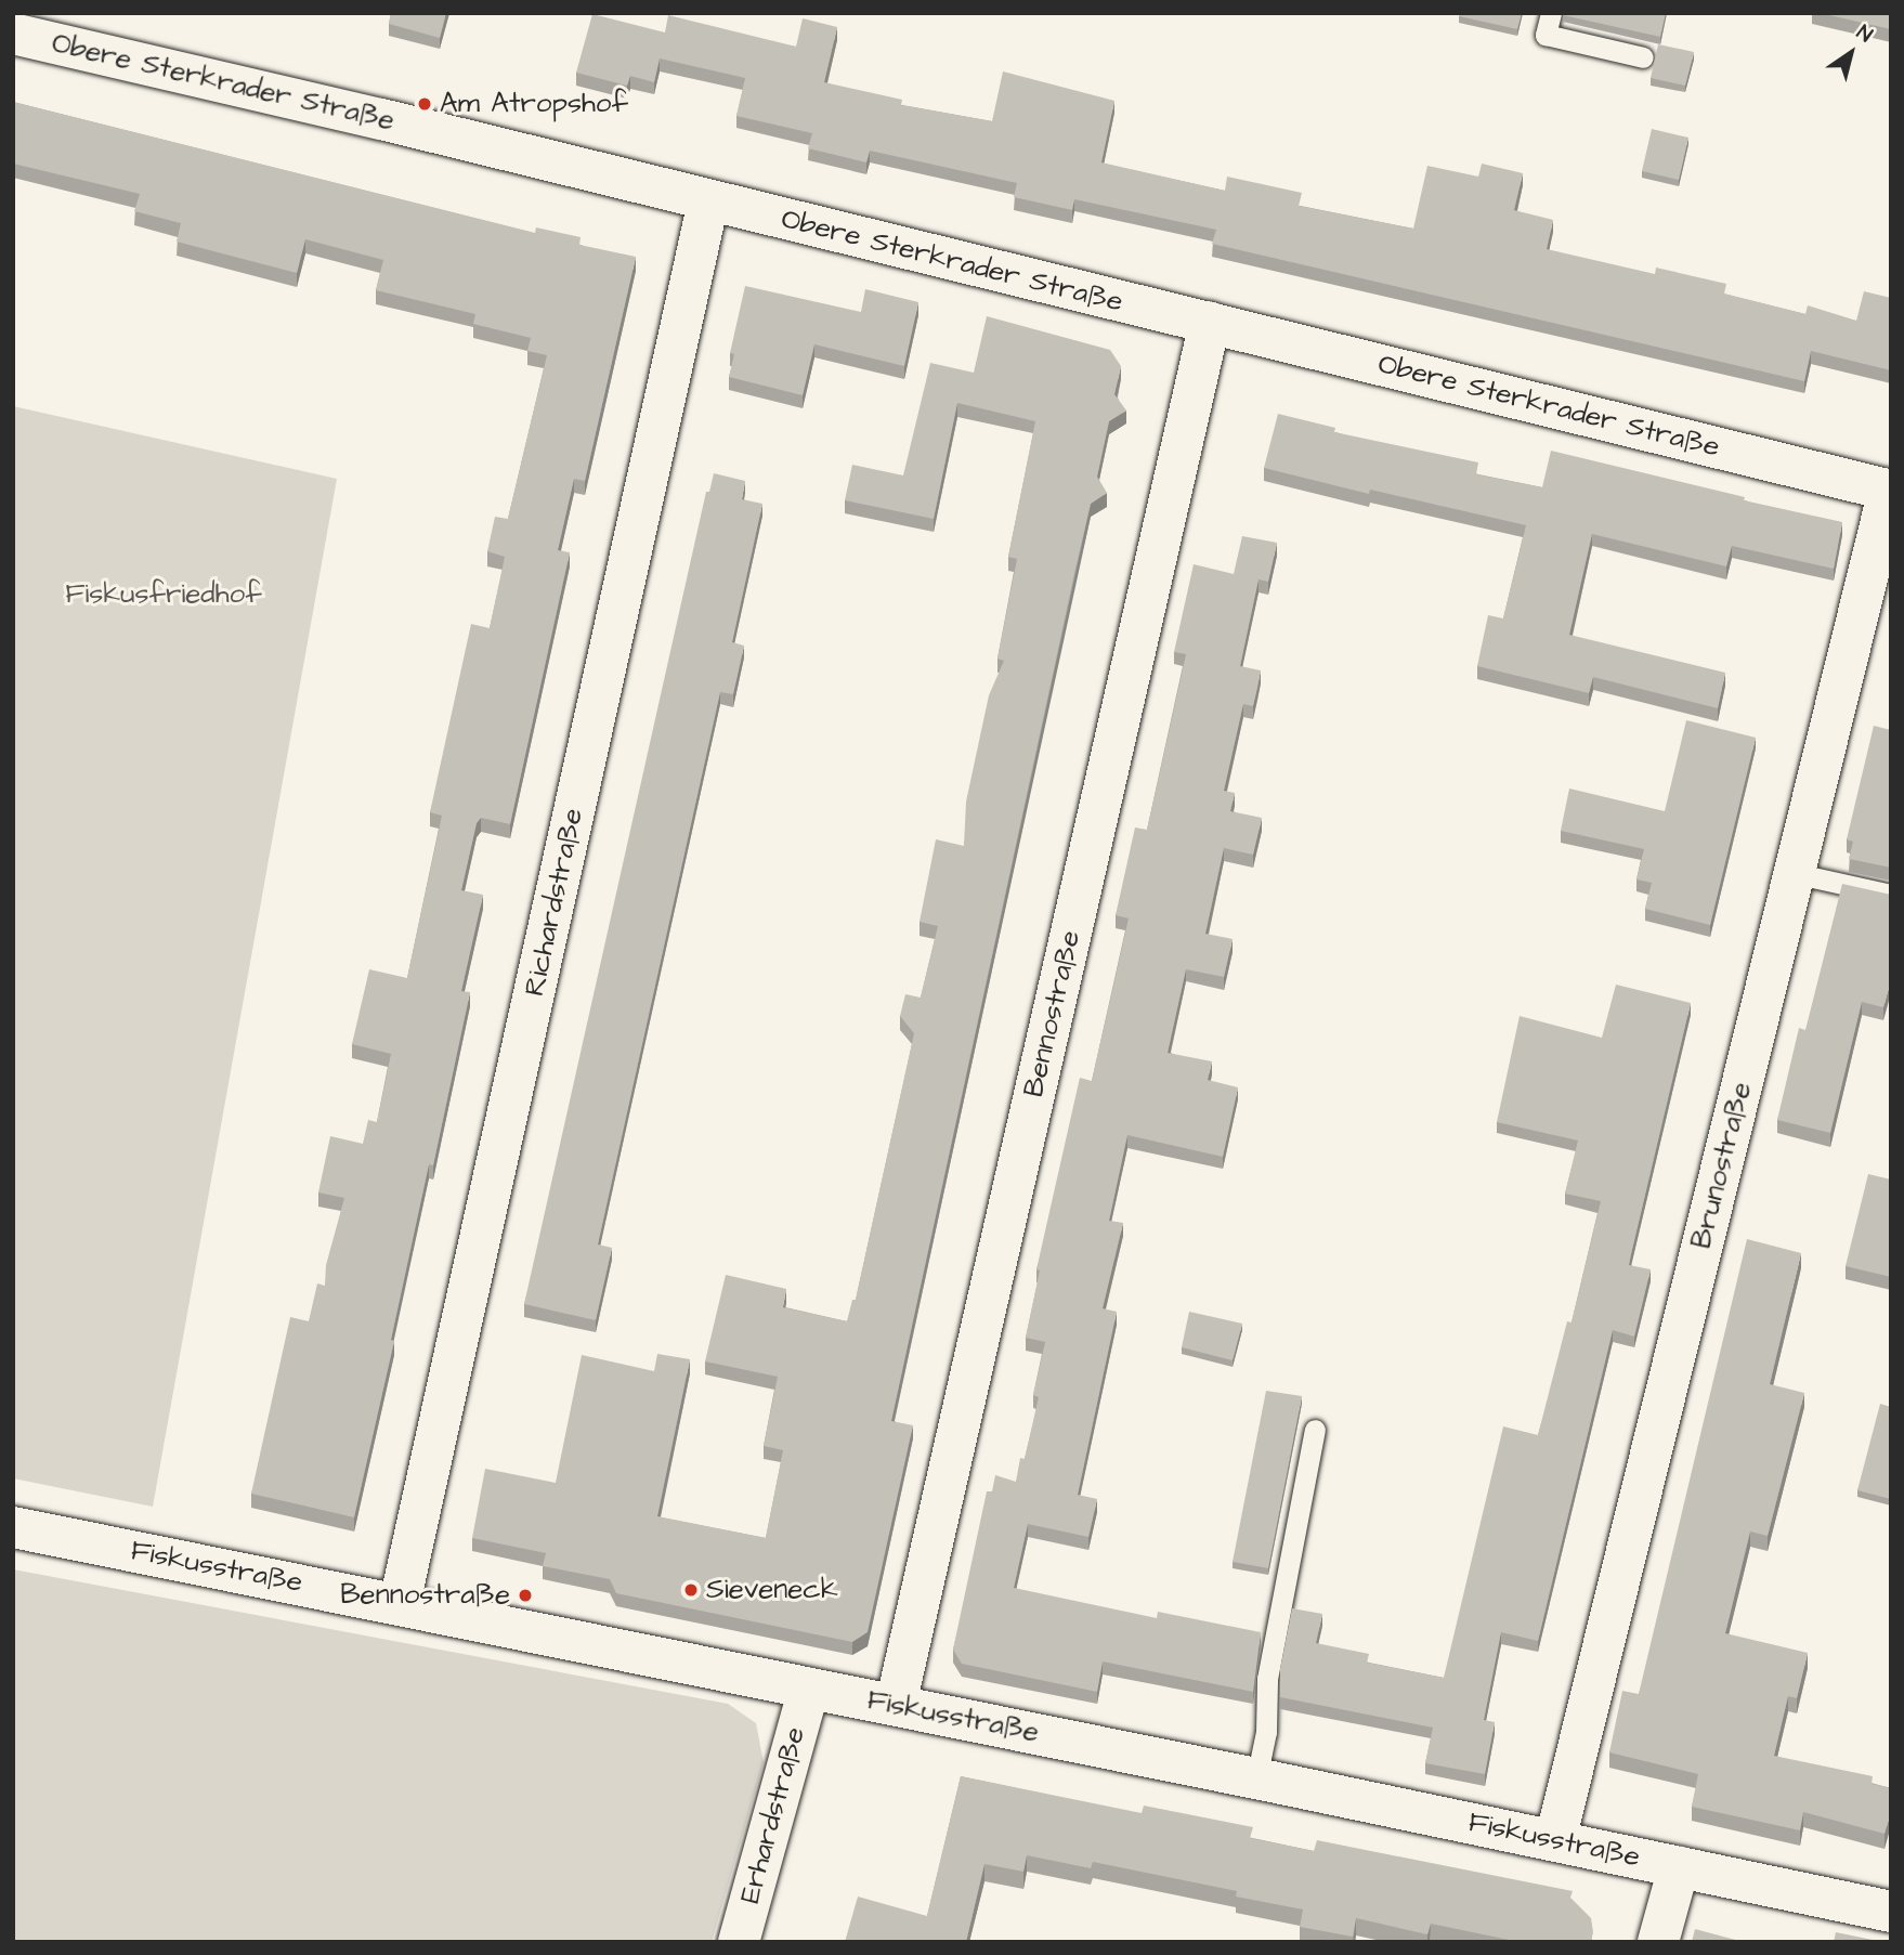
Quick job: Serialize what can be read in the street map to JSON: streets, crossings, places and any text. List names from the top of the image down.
{
  "streets": {
    "street": [
      "Obere Sterkrader Straße",
      "Richardstraße",
      "Bennostraße",
      "Brunostraße",
      "Fiskusstraße",
      "Erhardstraße"
    ]
  },
  "crossings": [
    ["Obere Sterkrader Straße", "Richardstraße"],
    ["Obere Sterkrader Straße", "Bennostraße"],
    ["Obere Sterkrader Straße", "Brunostraße"],
    ["Richardstraße", "Fiskusstraße"],
    ["Bennostraße", "Fiskusstraße"],
    ["Brunostraße", "Fiskusstraße"],
    ["Fiskusstraße", "Erhardstraße"]
  ],
  "parks": ["Fiskusfriedhof"],
  "places": ["Am Atropshof", "Sieveneck", "Bennostraße"],
  "north": "top right"
}
